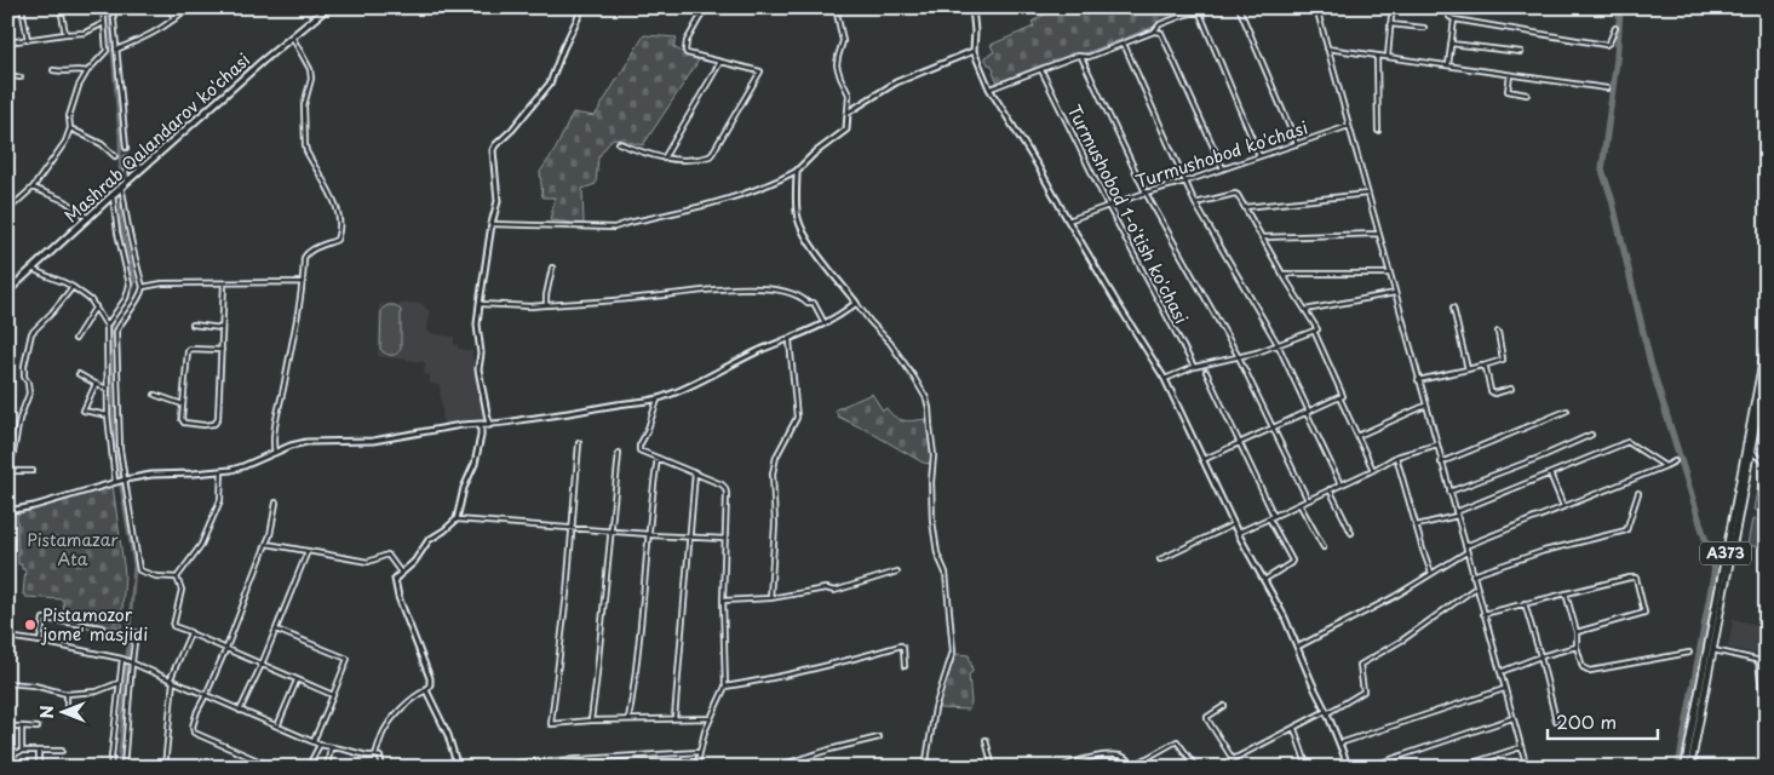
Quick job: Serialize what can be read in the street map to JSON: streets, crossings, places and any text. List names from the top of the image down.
{
  "streets": {
    "highway": ["A373"],
    "main road": ["Mashrab Qalandarov ko'chasi"],
    "street": ["Turmushobod ko'chasi", "Turmushobod 1-o'tish ko'chasi"]
  },
  "crossings": [
    ["Turmushobod ko'chasi", "Turmushobod 1-o'tish ko'chasi"]
  ],
  "parks": ["Pistamazar Ata"],
  "places": ["Pistamozor jome' masjidi"],
  "scale_bar": "200 m",
  "north": "left"
}
